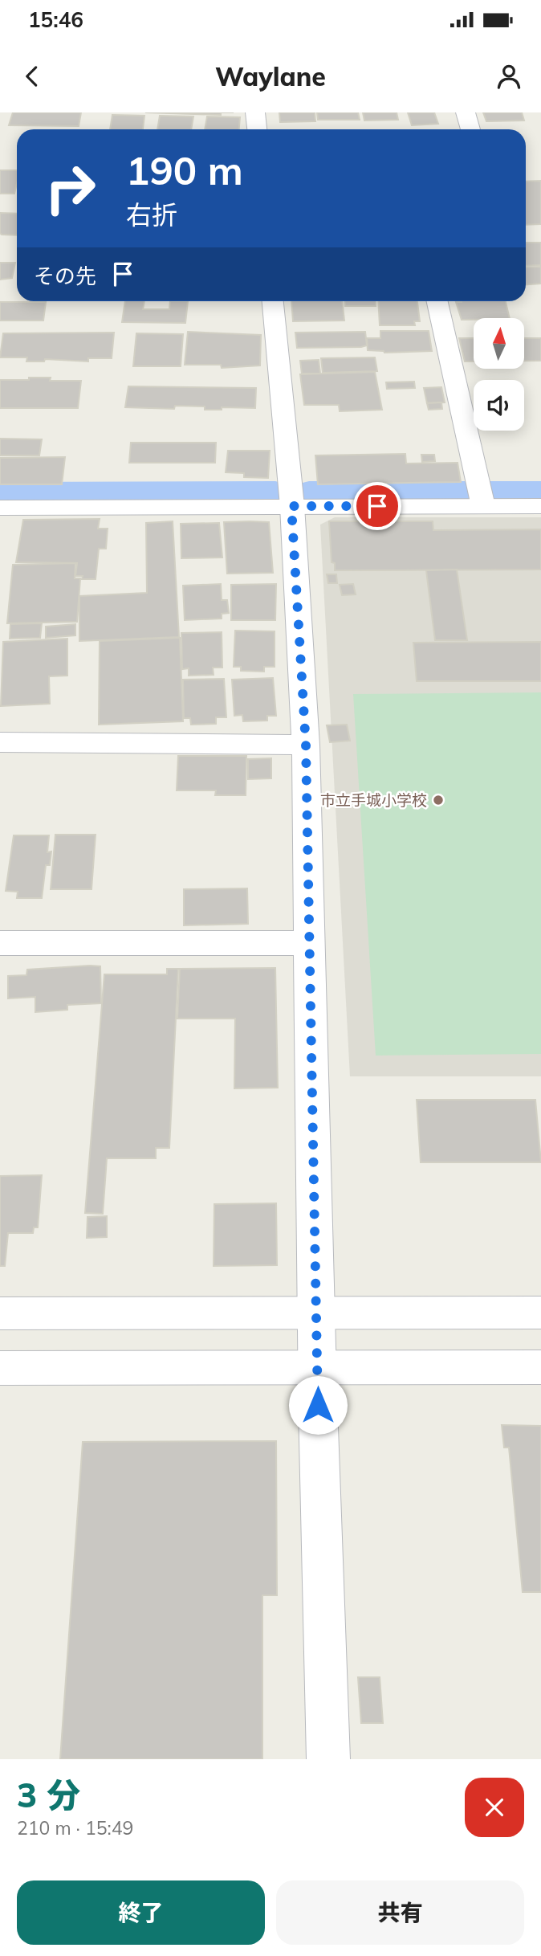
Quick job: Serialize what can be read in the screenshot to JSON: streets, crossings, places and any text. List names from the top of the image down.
{
  "places": ["市立手城小学校"],
  "north": "top",
  "page": {
    "status": "15:46",
    "header": "Waylane",
    "turn": ["190 m", "右折"],
    "then": "その先",
    "heading": ["3 分", "210 m · 15:49"],
    "buttons": ["終了", "共有"]
  }
}
